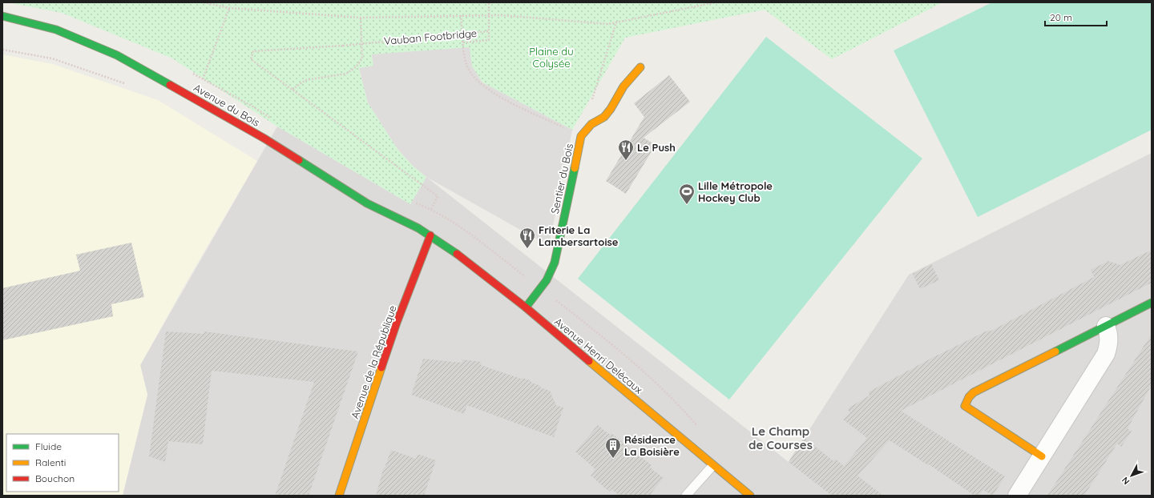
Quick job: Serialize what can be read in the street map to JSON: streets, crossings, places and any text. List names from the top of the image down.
{
  "streets": {
    "street": [
      "Avenue du Bois",
      "Sentier du Bois",
      "Avenue Henri Delécaux",
      "Avenue de la République"
    ],
    "path": ["Vauban Footbridge"]
  },
  "crossings": [
    ["Avenue du Bois", "Avenue Henri Delécaux"],
    ["Avenue du Bois", "Avenue de la République"],
    ["Sentier du Bois", "Avenue Henri Delécaux"],
    ["Avenue Henri Delécaux", "Avenue de la République"]
  ],
  "districts": ["Le Champ de Courses"],
  "parks": ["Plaine du Colysée"],
  "places": {
    "restaurant": ["Le Push", "Friterie La Lambersartoise"],
    "sports": ["Lille Métropole Hockey Club"],
    "building": ["Résidence La Boisière"]
  },
  "legend": ["Fluide", "Ralenti", "Bouchon"],
  "scale_bar": "20 m",
  "north": "bottom left"
}
